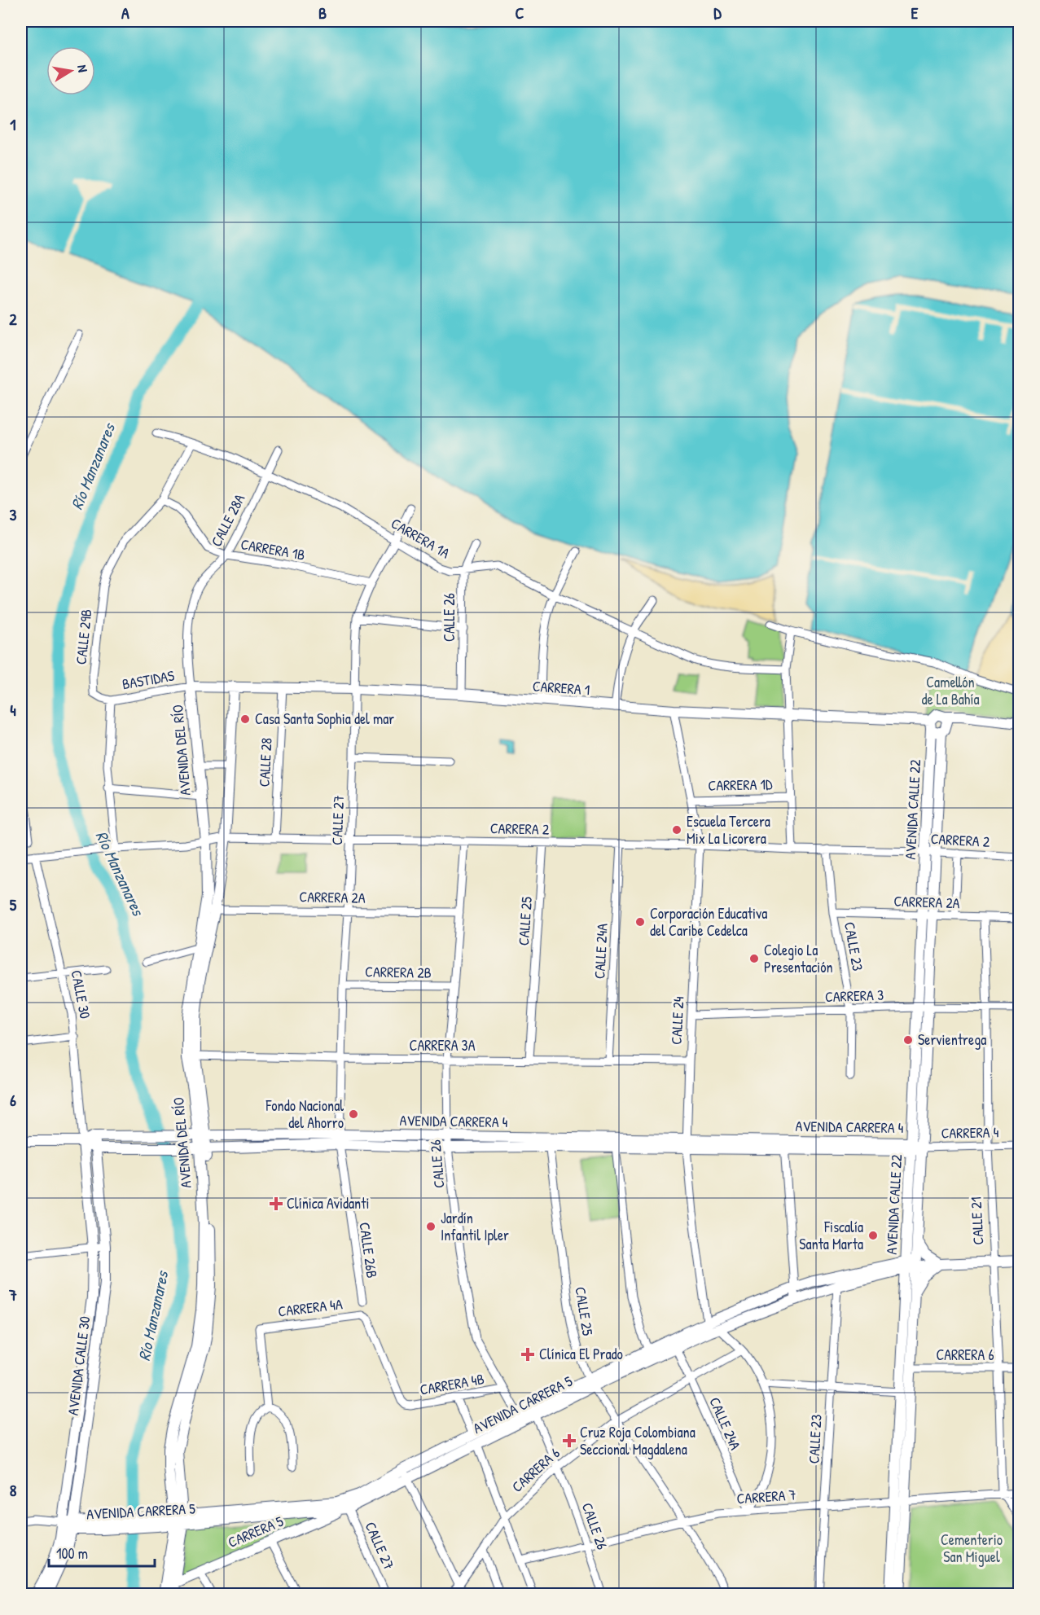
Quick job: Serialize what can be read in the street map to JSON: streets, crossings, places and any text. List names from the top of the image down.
{
  "streets": {
    "street": [
      "CALLE 28A",
      "CARRERA 1A",
      "CARRERA 1B",
      "CALLE 26",
      "CALLE 29B",
      "BASTIDAS",
      "CARRERA 1",
      "AVENIDA DEL RÍO",
      "CALLE 28",
      "CARRERA 1D",
      "AVENIDA CALLE 22",
      "CALLE 27",
      "CARRERA 2",
      "CARRERA 2A",
      "CALLE 25",
      "CALLE 23",
      "CALLE 24A",
      "CARRERA 2B",
      "CALLE 30",
      "CARRERA 3",
      "CALLE 24",
      "CARRERA 3A",
      "AVENIDA CARRERA 4",
      "CARRERA 4",
      "CALLE 21",
      "CALLE 26B",
      "CARRERA 4A",
      "CARRERA 6",
      "AVENIDA CALLE 30",
      "CARRERA 4B",
      "AVENIDA CARRERA 5",
      "CARRERA 7",
      "CARRERA 5"
    ]
  },
  "crossings": [
    ["CALLE 28A", "CARRERA 1A"],
    ["CALLE 28A", "CARRERA 1B"],
    ["CALLE 28A", "BASTIDAS"],
    ["CALLE 28A", "CARRERA 1"],
    ["CALLE 28A", "AVENIDA DEL RÍO"],
    ["CARRERA 1A", "CALLE 26"],
    ["CARRERA 1A", "CALLE 29B"],
    ["CARRERA 1A", "CALLE 27"],
    ["CARRERA 1B", "CALLE 29B"],
    ["CARRERA 1B", "CALLE 27"],
    ["CALLE 26", "CARRERA 1"],
    ["CALLE 26", "CARRERA 2"],
    ["CALLE 26", "CARRERA 2A"],
    ["CALLE 26", "CARRERA 2B"],
    ["CALLE 26", "CARRERA 3A"],
    ["CALLE 26", "AVENIDA CARRERA 4"],
    ["CALLE 26", "CARRERA 6"],
    ["CALLE 26", "CARRERA 4B"],
    ["CALLE 26", "AVENIDA CARRERA 5"],
    ["CALLE 26", "CARRERA 7"],
    ["CALLE 29B", "BASTIDAS"],
    ["BASTIDAS", "CARRERA 1"],
    ["BASTIDAS", "AVENIDA DEL RÍO"],
    ["CARRERA 1", "AVENIDA DEL RÍO"],
    ["CARRERA 1", "CALLE 28"],
    ["CARRERA 1", "AVENIDA CALLE 22"],
    ["CARRERA 1", "CALLE 27"],
    ["CARRERA 1", "CALLE 24"],
    ["AVENIDA DEL RÍO", "CARRERA 2"],
    ["AVENIDA DEL RÍO", "CARRERA 2A"],
    ["AVENIDA DEL RÍO", "CARRERA 3A"],
    ["AVENIDA DEL RÍO", "AVENIDA CARRERA 4"],
    ["AVENIDA DEL RÍO", "AVENIDA CARRERA 5"],
    ["AVENIDA DEL RÍO", "CARRERA 5"],
    ["CALLE 28", "CARRERA 2"],
    ["CARRERA 1D", "CALLE 24"],
    ["AVENIDA CALLE 22", "CARRERA 2"],
    ["AVENIDA CALLE 22", "CARRERA 2A"],
    ["AVENIDA CALLE 22", "CARRERA 3"],
    ["AVENIDA CALLE 22", "AVENIDA CARRERA 4"],
    ["AVENIDA CALLE 22", "CARRERA 4"],
    ["AVENIDA CALLE 22", "CARRERA 6"],
    ["AVENIDA CALLE 22", "AVENIDA CARRERA 5"],
    ["AVENIDA CALLE 22", "CARRERA 7"],
    ["CALLE 27", "CARRERA 2"],
    ["CALLE 27", "CARRERA 2A"],
    ["CALLE 27", "CARRERA 2B"],
    ["CALLE 27", "CARRERA 3A"],
    ["CALLE 27", "AVENIDA CARRERA 4"],
    ["CALLE 27", "CALLE 26B"],
    ["CALLE 27", "AVENIDA CARRERA 5"],
    ["CALLE 27", "CARRERA 5"],
    ["CARRERA 2", "CALLE 25"],
    ["CARRERA 2", "CALLE 23"],
    ["CARRERA 2", "CALLE 24A"],
    ["CARRERA 2", "CALLE 30"],
    ["CARRERA 2", "CALLE 24"],
    ["CARRERA 2A", "CALLE 23"],
    ["CARRERA 2A", "CALLE 21"],
    ["CALLE 25", "CARRERA 3A"],
    ["CALLE 25", "AVENIDA CARRERA 4"],
    ["CALLE 25", "CARRERA 6"],
    ["CALLE 25", "AVENIDA CARRERA 5"],
    ["CALLE 25", "CARRERA 7"],
    ["CALLE 23", "CARRERA 3"],
    ["CALLE 23", "AVENIDA CARRERA 5"],
    ["CALLE 23", "CARRERA 7"],
    ["CALLE 24A", "CARRERA 3A"],
    ["CALLE 24A", "CARRERA 6"],
    ["CALLE 24A", "AVENIDA CARRERA 5"],
    ["CALLE 24A", "CARRERA 7"],
    ["CALLE 30", "AVENIDA CARRERA 4"],
    ["CALLE 30", "AVENIDA CALLE 30"],
    ["CARRERA 3", "CALLE 24"],
    ["CARRERA 3", "CALLE 21"],
    ["CALLE 24", "CARRERA 3A"],
    ["CALLE 24", "AVENIDA CARRERA 4"],
    ["CALLE 24", "AVENIDA CARRERA 5"],
    ["AVENIDA CARRERA 4", "CARRERA 4"],
    ["AVENIDA CARRERA 4", "CALLE 26B"],
    ["AVENIDA CARRERA 4", "AVENIDA CALLE 30"],
    ["CARRERA 4", "CALLE 21"],
    ["CALLE 21", "CARRERA 6"],
    ["CALLE 21", "AVENIDA CARRERA 5"],
    ["CALLE 21", "CARRERA 7"],
    ["CARRERA 4A", "CARRERA 4B"],
    ["AVENIDA CALLE 30", "AVENIDA CARRERA 5"],
    ["AVENIDA CARRERA 5", "CARRERA 5"]
  ],
  "water": ["Río Manzanares"],
  "parks": ["Camellón de La Bahía", "Cementerio San Miguel"],
  "places": {
    "other": [
      "Casa Santa Sophia del mar",
      "Escuela Tercera Mix La Licorera",
      "Corporación Educativa del Caribe Cedelca",
      "Colegio La Presentación",
      "Servientrega",
      "Fondo Nacional del Ahorro",
      "Jardín Infantil Ipler",
      "Fiscalía Santa Marta"
    ],
    "health": ["Clínica Avidanti", "Clínica El Prado", "Cruz Roja Colombiana Seccional Magdalena"]
  },
  "scale_bar": "100 m",
  "north": "right",
  "grid": {
    "columns": [
      "A",
      "B",
      "C",
      "D",
      "E"
    ],
    "rows": [
      "1",
      "2",
      "3",
      "4",
      "5",
      "6",
      "7",
      "8"
    ]
  }
}
